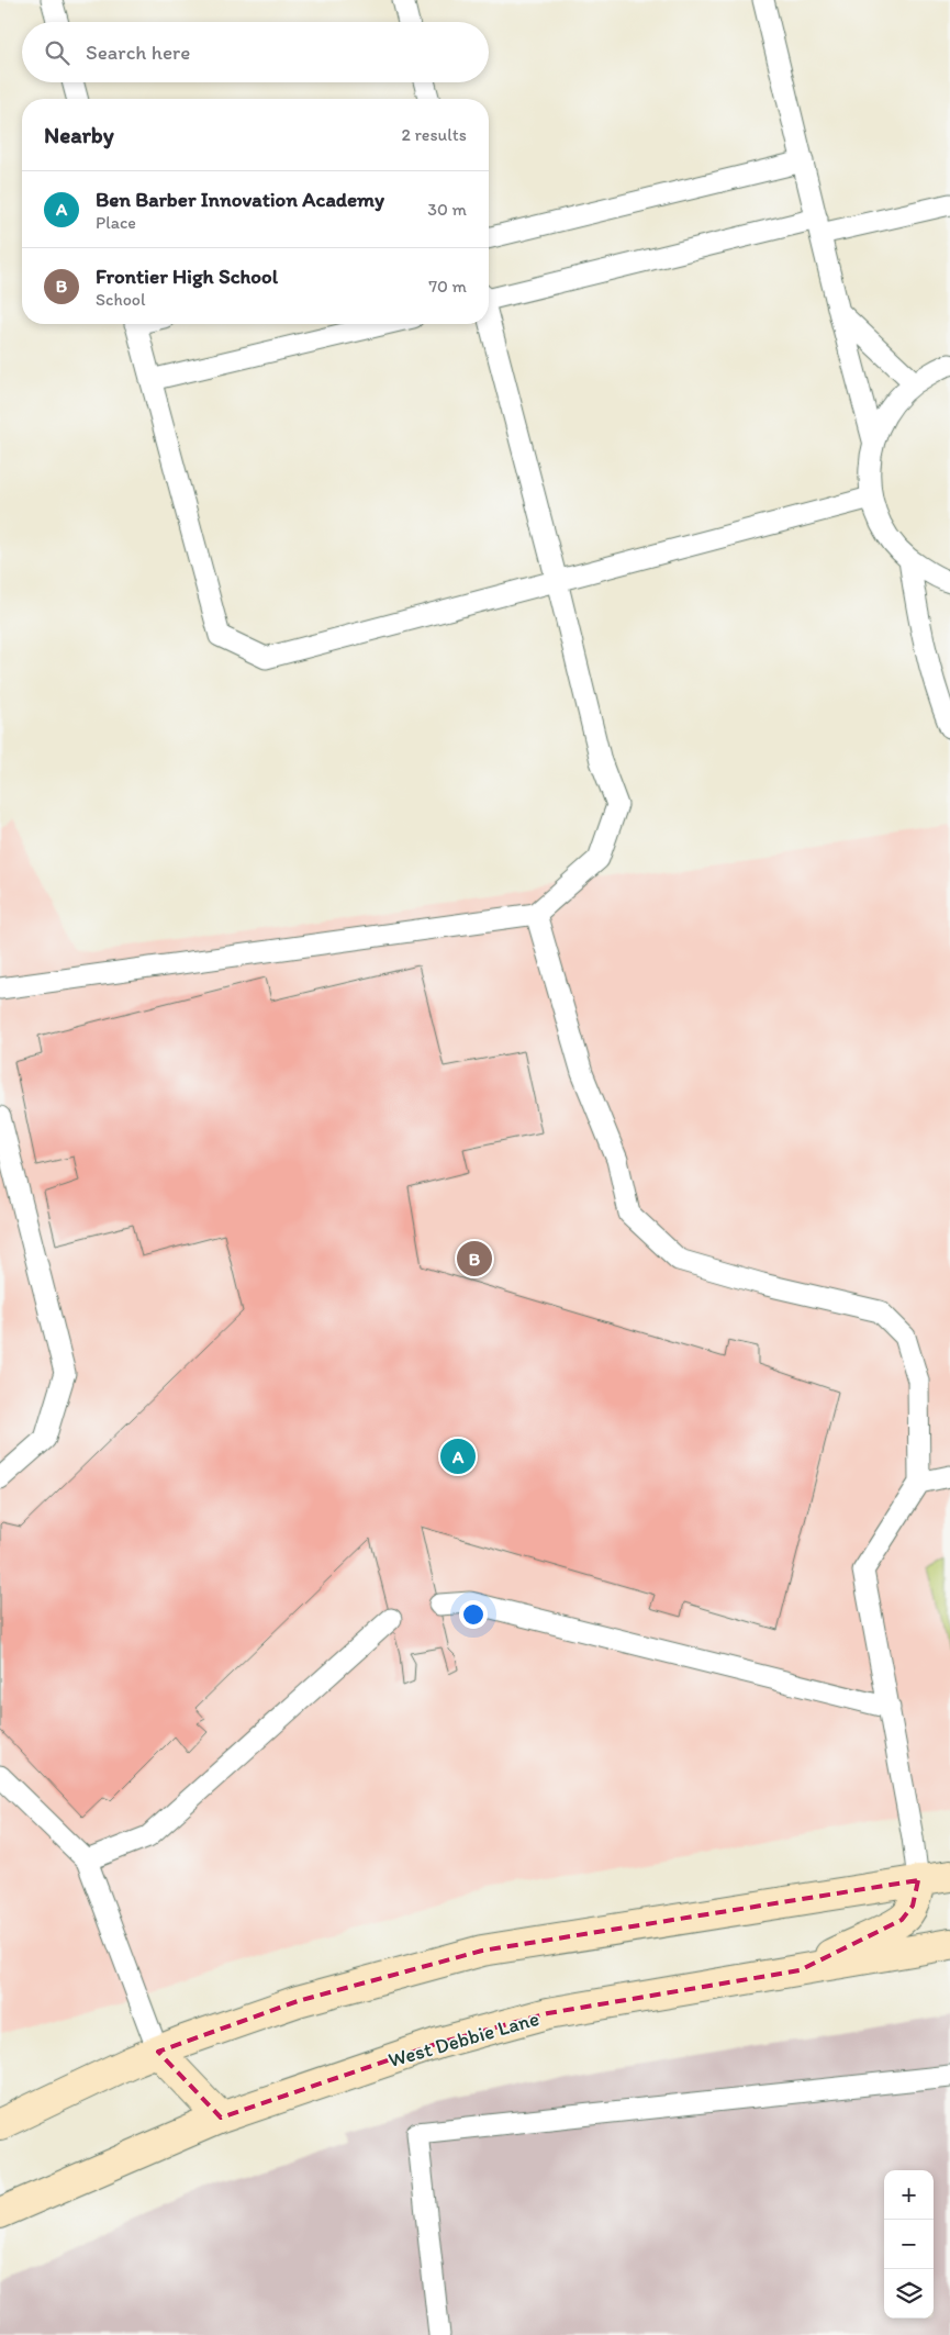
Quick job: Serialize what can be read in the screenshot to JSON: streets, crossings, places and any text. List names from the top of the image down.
{
  "streets": {
    "main road": ["West Debbie Lane"]
  },
  "page": {
    "search": "Search here",
    "heading": ["Nearby", "2 results"],
    "list": [
      {
        "mark": "A",
        "name": "Ben Barber Innovation Academy",
        "note": "Place",
        "value": "30 m"
      },
      {
        "mark": "B",
        "name": "Frontier High School",
        "note": "School",
        "value": "70 m"
      }
    ],
    "pins": ["B", "A"],
    "map_buttons": ["+", "−"]
  }
}
